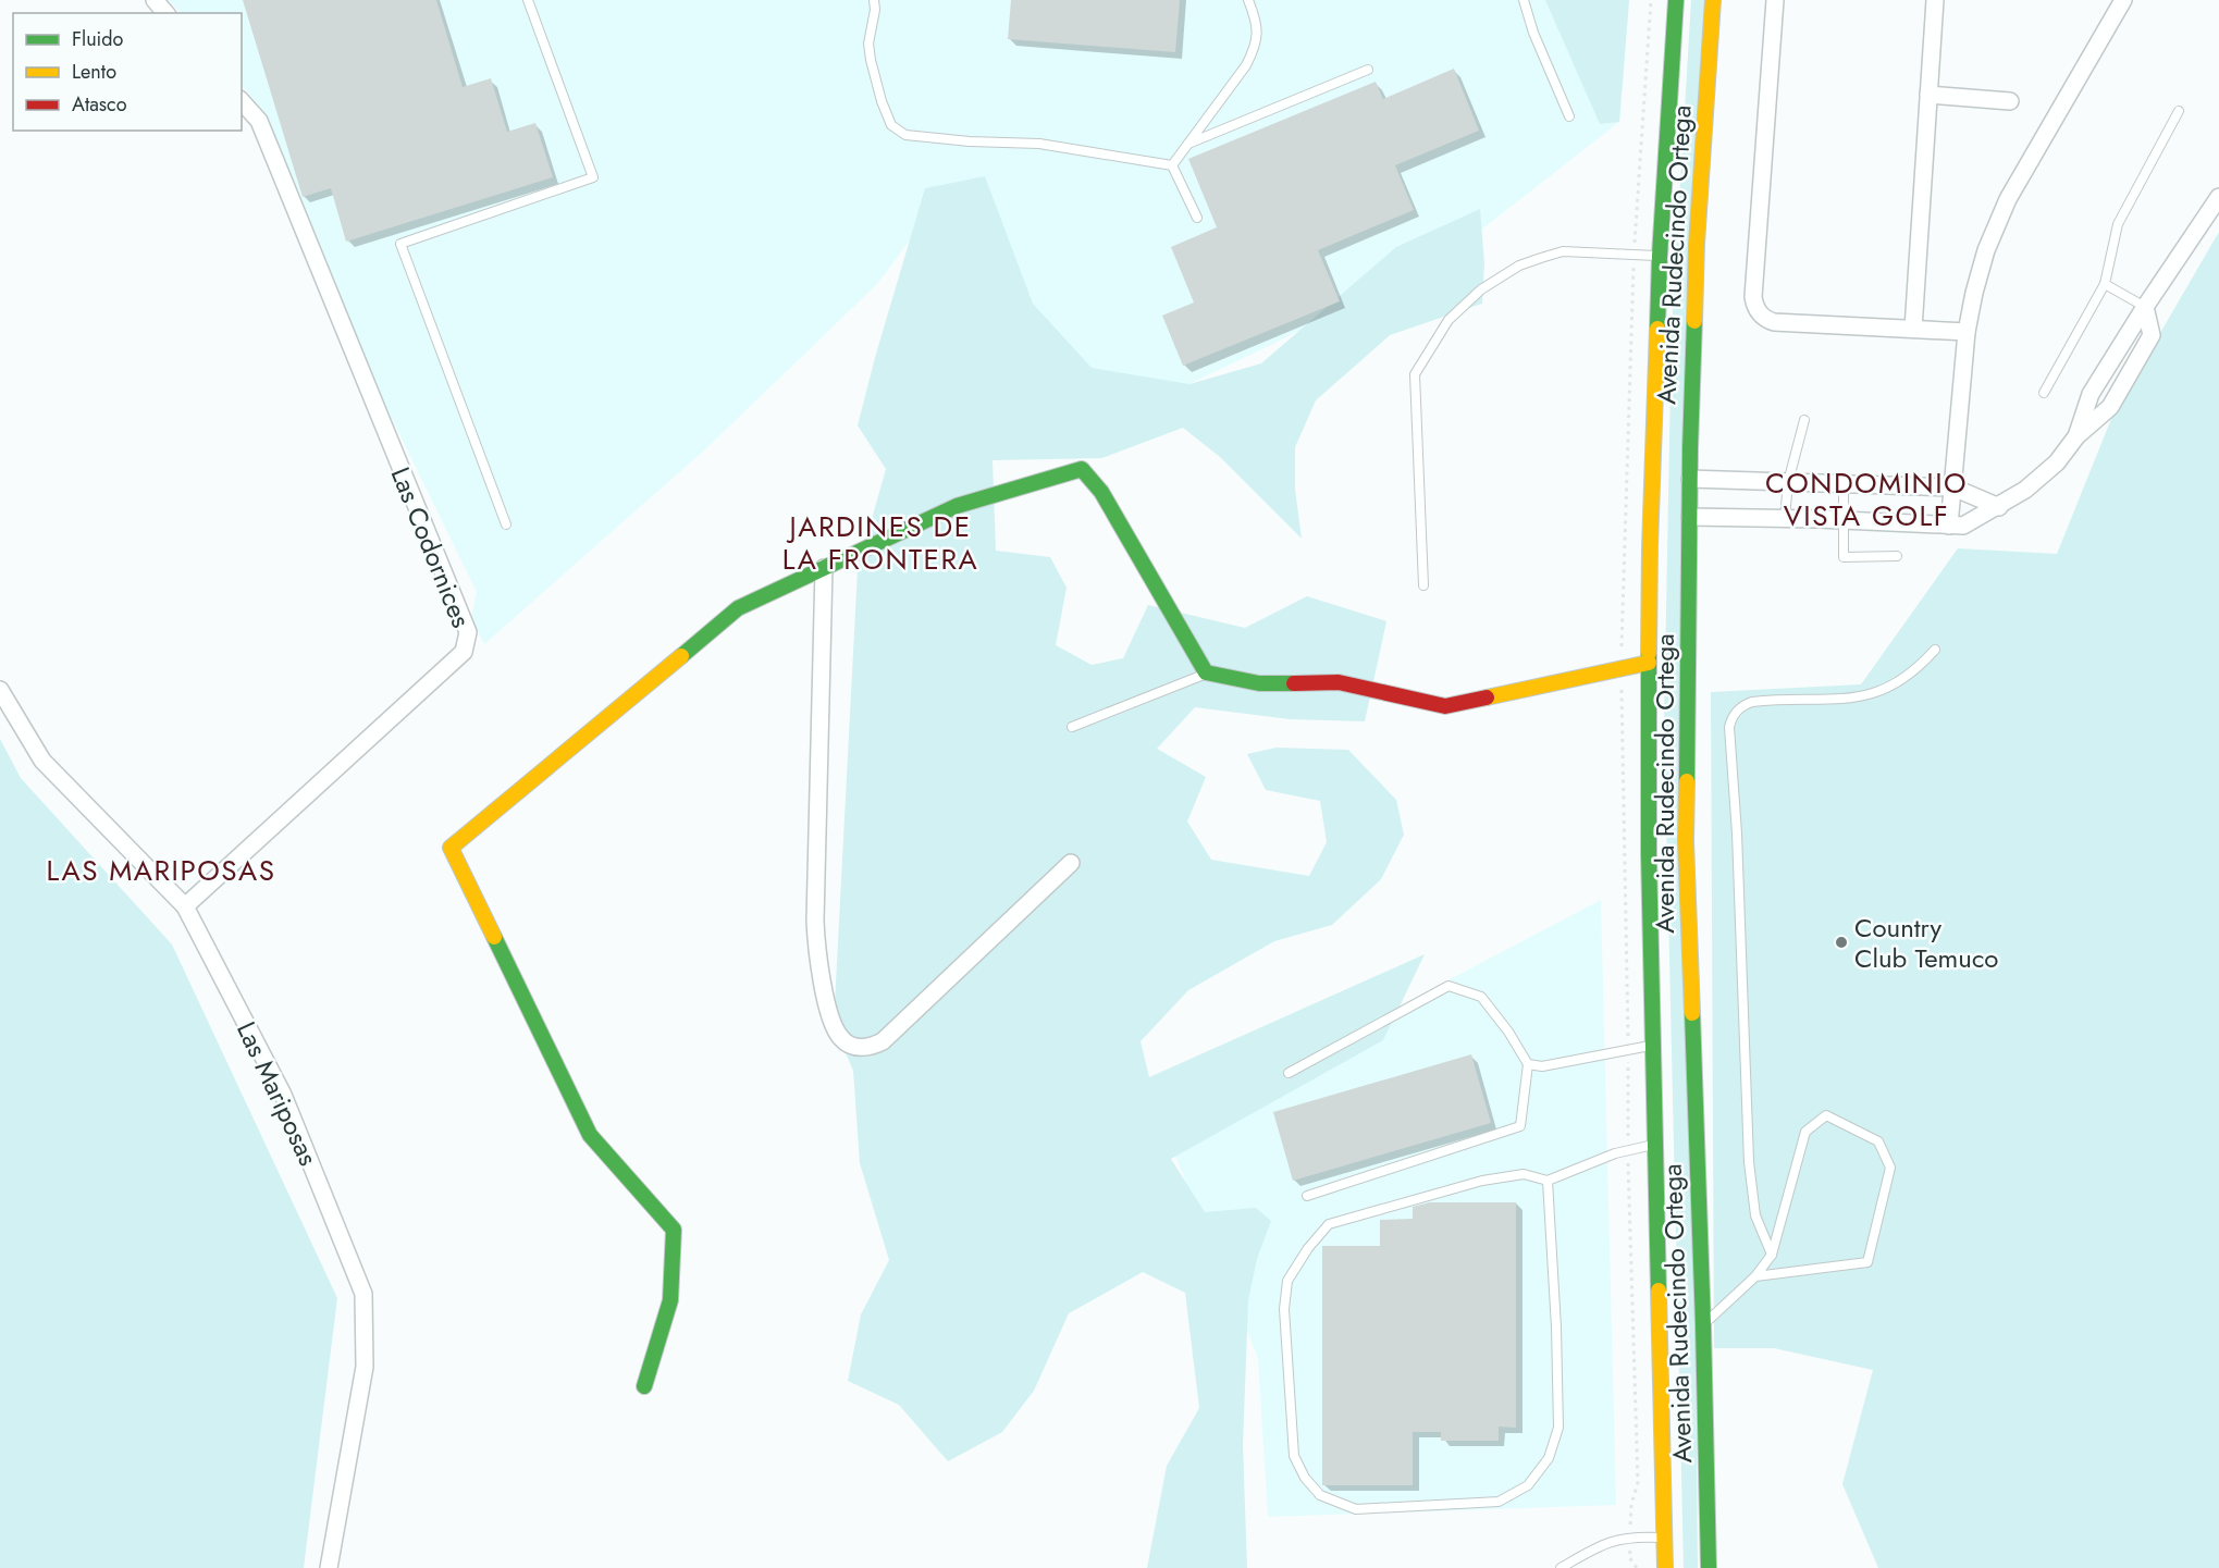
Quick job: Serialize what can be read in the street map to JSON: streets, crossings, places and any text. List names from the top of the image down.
{
  "streets": {
    "main road": ["Avenida Rudecindo Ortega"],
    "street": ["Las Codornices", "Las Mariposas"]
  },
  "crossings": [
    ["Las Codornices", "Las Mariposas"]
  ],
  "districts": ["CONDOMINIO VISTA GOLF", "JARDINES DE LA FRONTERA", "LAS MARIPOSAS"],
  "places": ["Country Club Temuco"],
  "legend": ["Fluido", "Lento", "Atasco"]
}
